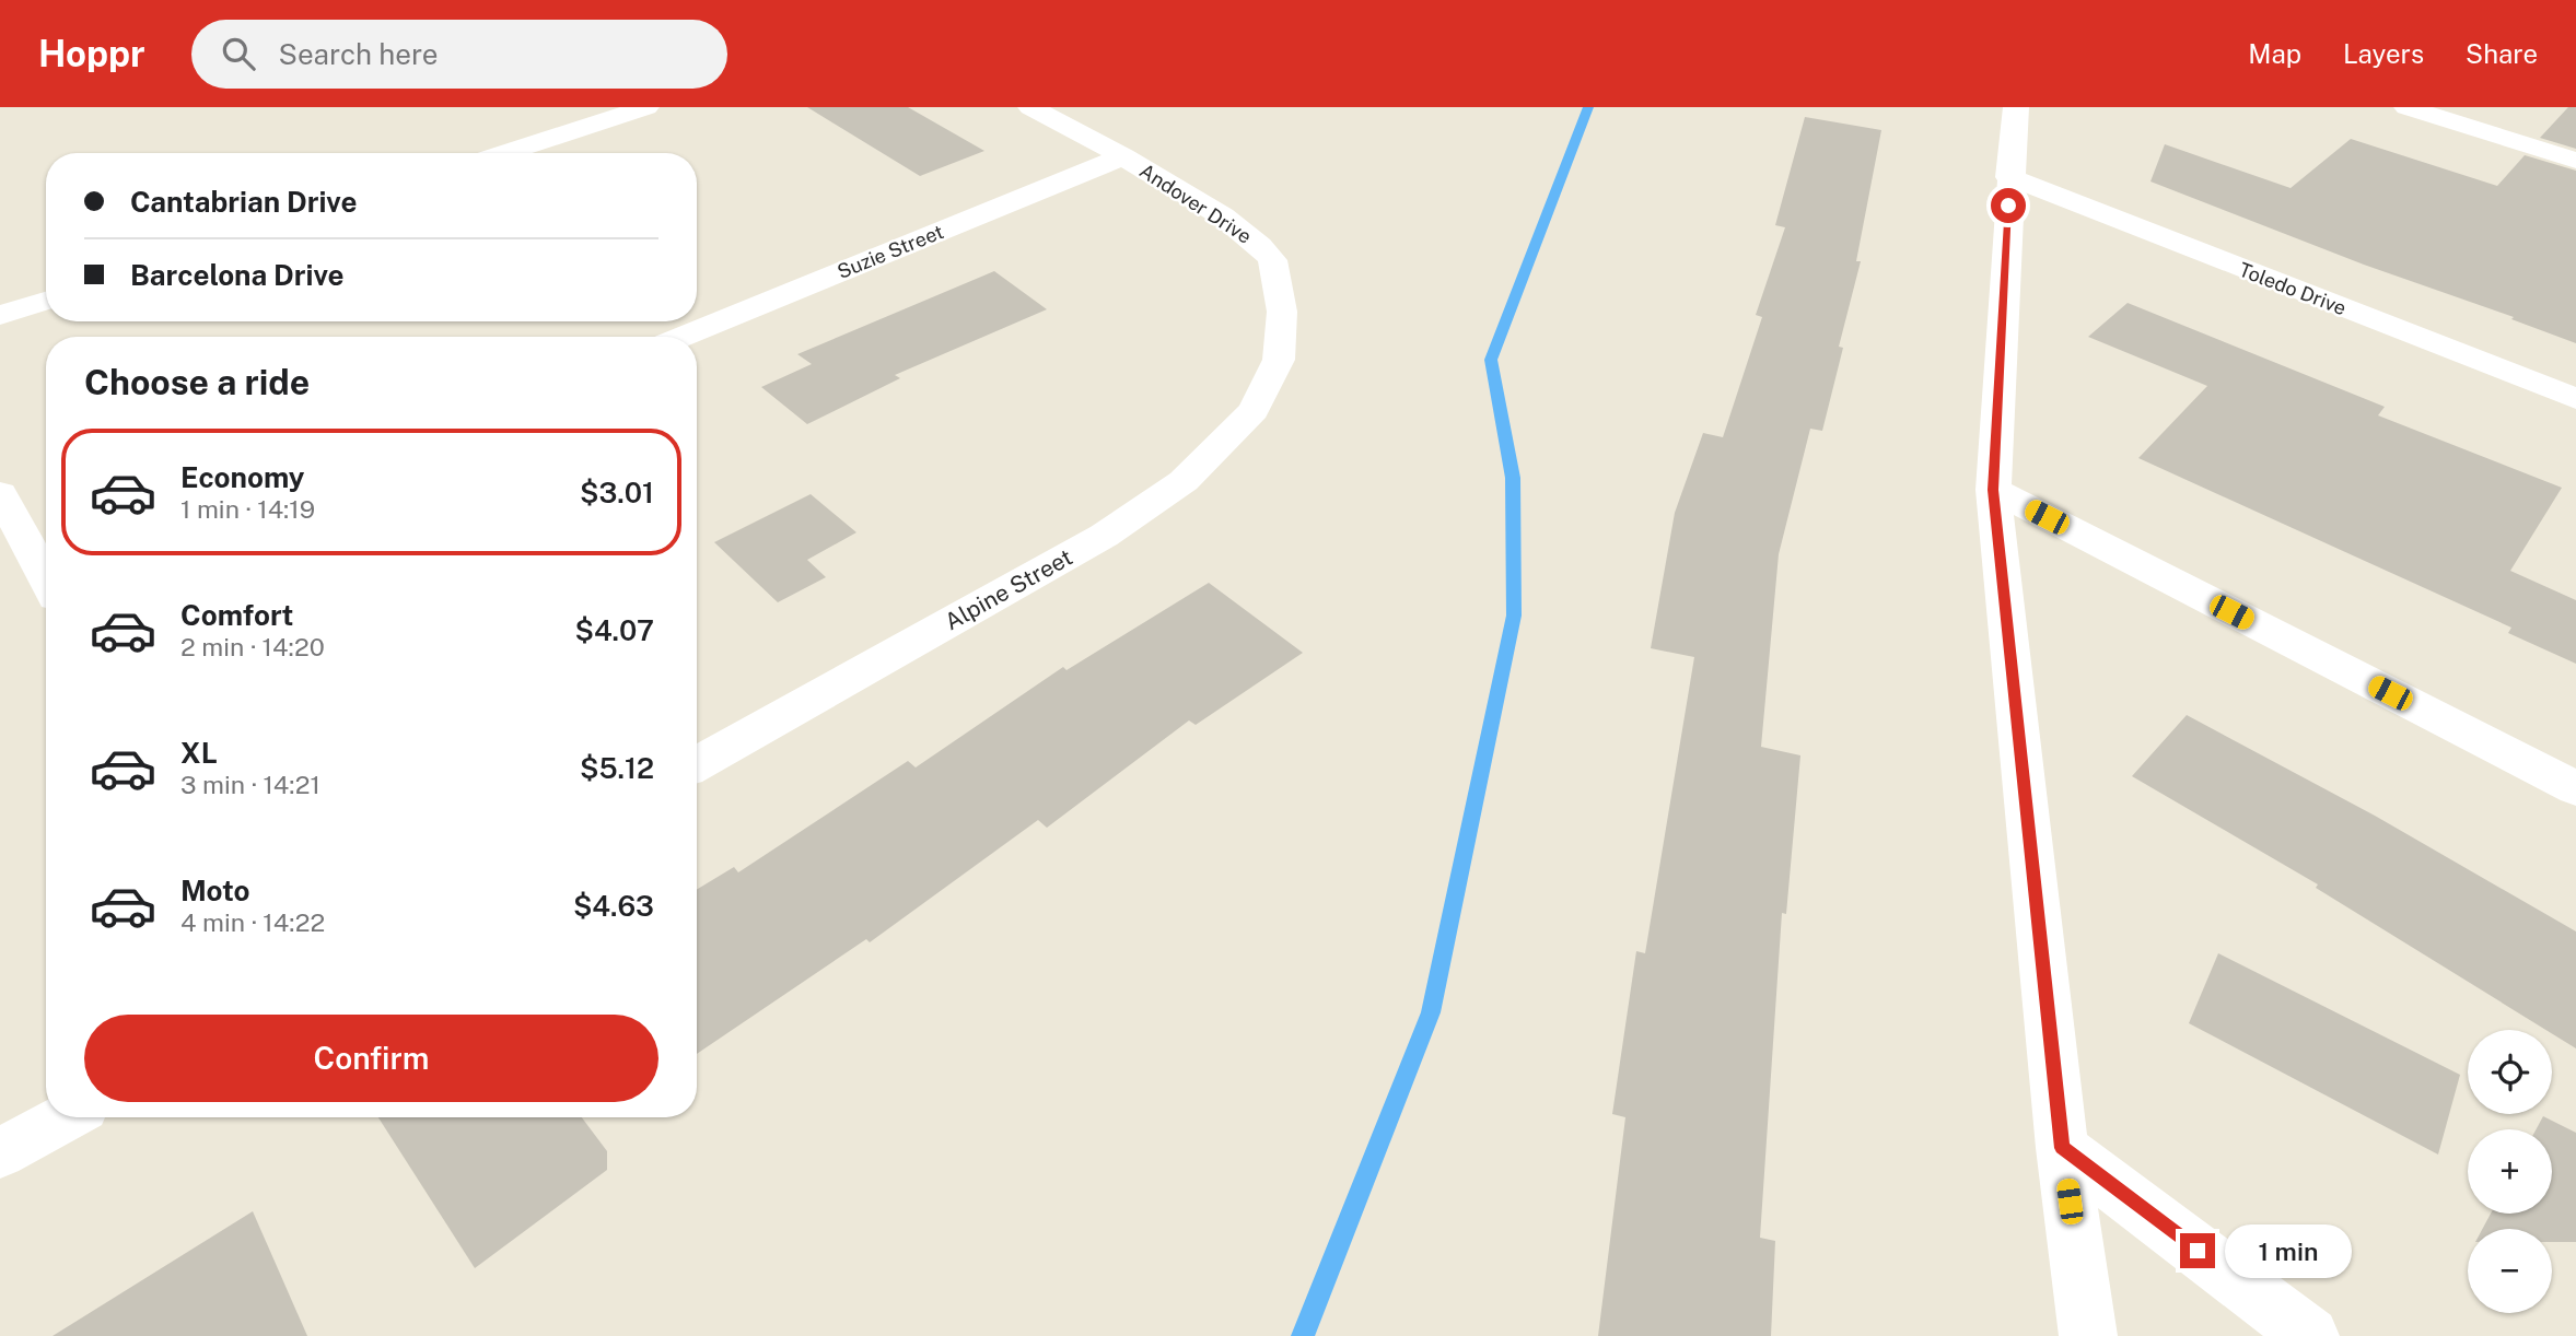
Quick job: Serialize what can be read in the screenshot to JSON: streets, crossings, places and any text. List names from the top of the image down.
{
  "streets": {
    "street": [
      "Andover Drive",
      "Suzie Street",
      "Toledo Drive",
      "Alpine Street"
    ]
  },
  "crossings": [
    ["Andover Drive", "Suzie Street"],
    ["Andover Drive", "Alpine Street"]
  ],
  "page": {
    "header": "Hoppr",
    "search": "Search here",
    "nav": ["Map", "Layers", "Share"],
    "banner": ["Cantabrian Drive", "Barcelona Drive"],
    "heading": "Choose a ride",
    "list": [
      {
        "name": "Economy",
        "note": "1 min · 14:19",
        "value": "$3.01"
      },
      {
        "name": "Comfort",
        "note": "2 min · 14:20",
        "value": "$4.07"
      },
      {
        "name": "XL",
        "note": "3 min · 14:21",
        "value": "$5.12"
      },
      {
        "name": "Moto",
        "note": "4 min · 14:22",
        "value": "$4.63"
      }
    ],
    "buttons": "Confirm",
    "map_buttons": ["+", "−"],
    "bubble": "1 min"
  }
}
